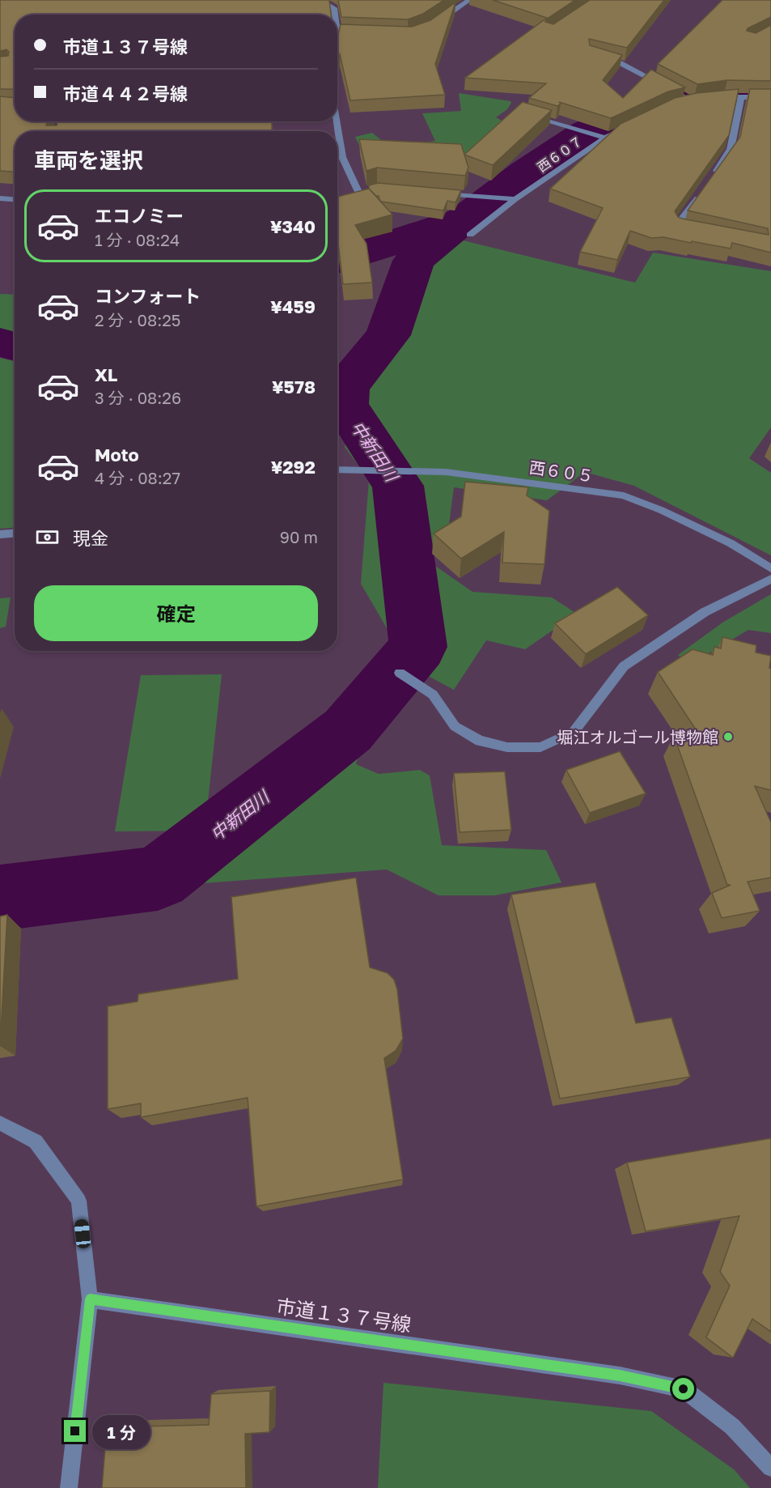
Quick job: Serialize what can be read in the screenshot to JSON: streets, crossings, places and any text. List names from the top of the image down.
{
  "streets": {
    "street": ["西６０７", "西６０５", "市道１３７号線"]
  },
  "water": ["中新田川"],
  "places": ["堀江オルゴール博物館"],
  "page": {
    "banner": ["市道１３７号線", "市道４４２号線"],
    "heading": "車両を選択",
    "list": [
      {
        "name": "エコノミー",
        "note": "1 分 · 08:24",
        "value": "¥340"
      },
      {
        "name": "コンフォート",
        "note": "2 分 · 08:25",
        "value": "¥459"
      },
      {
        "name": "XL",
        "note": "3 分 · 08:26",
        "value": "¥578"
      },
      {
        "name": "Moto",
        "note": "4 分 · 08:27",
        "value": "¥292"
      }
    ],
    "pay": ["現金", "90 m"],
    "buttons": "確定",
    "bubble": "1 分"
  }
}
